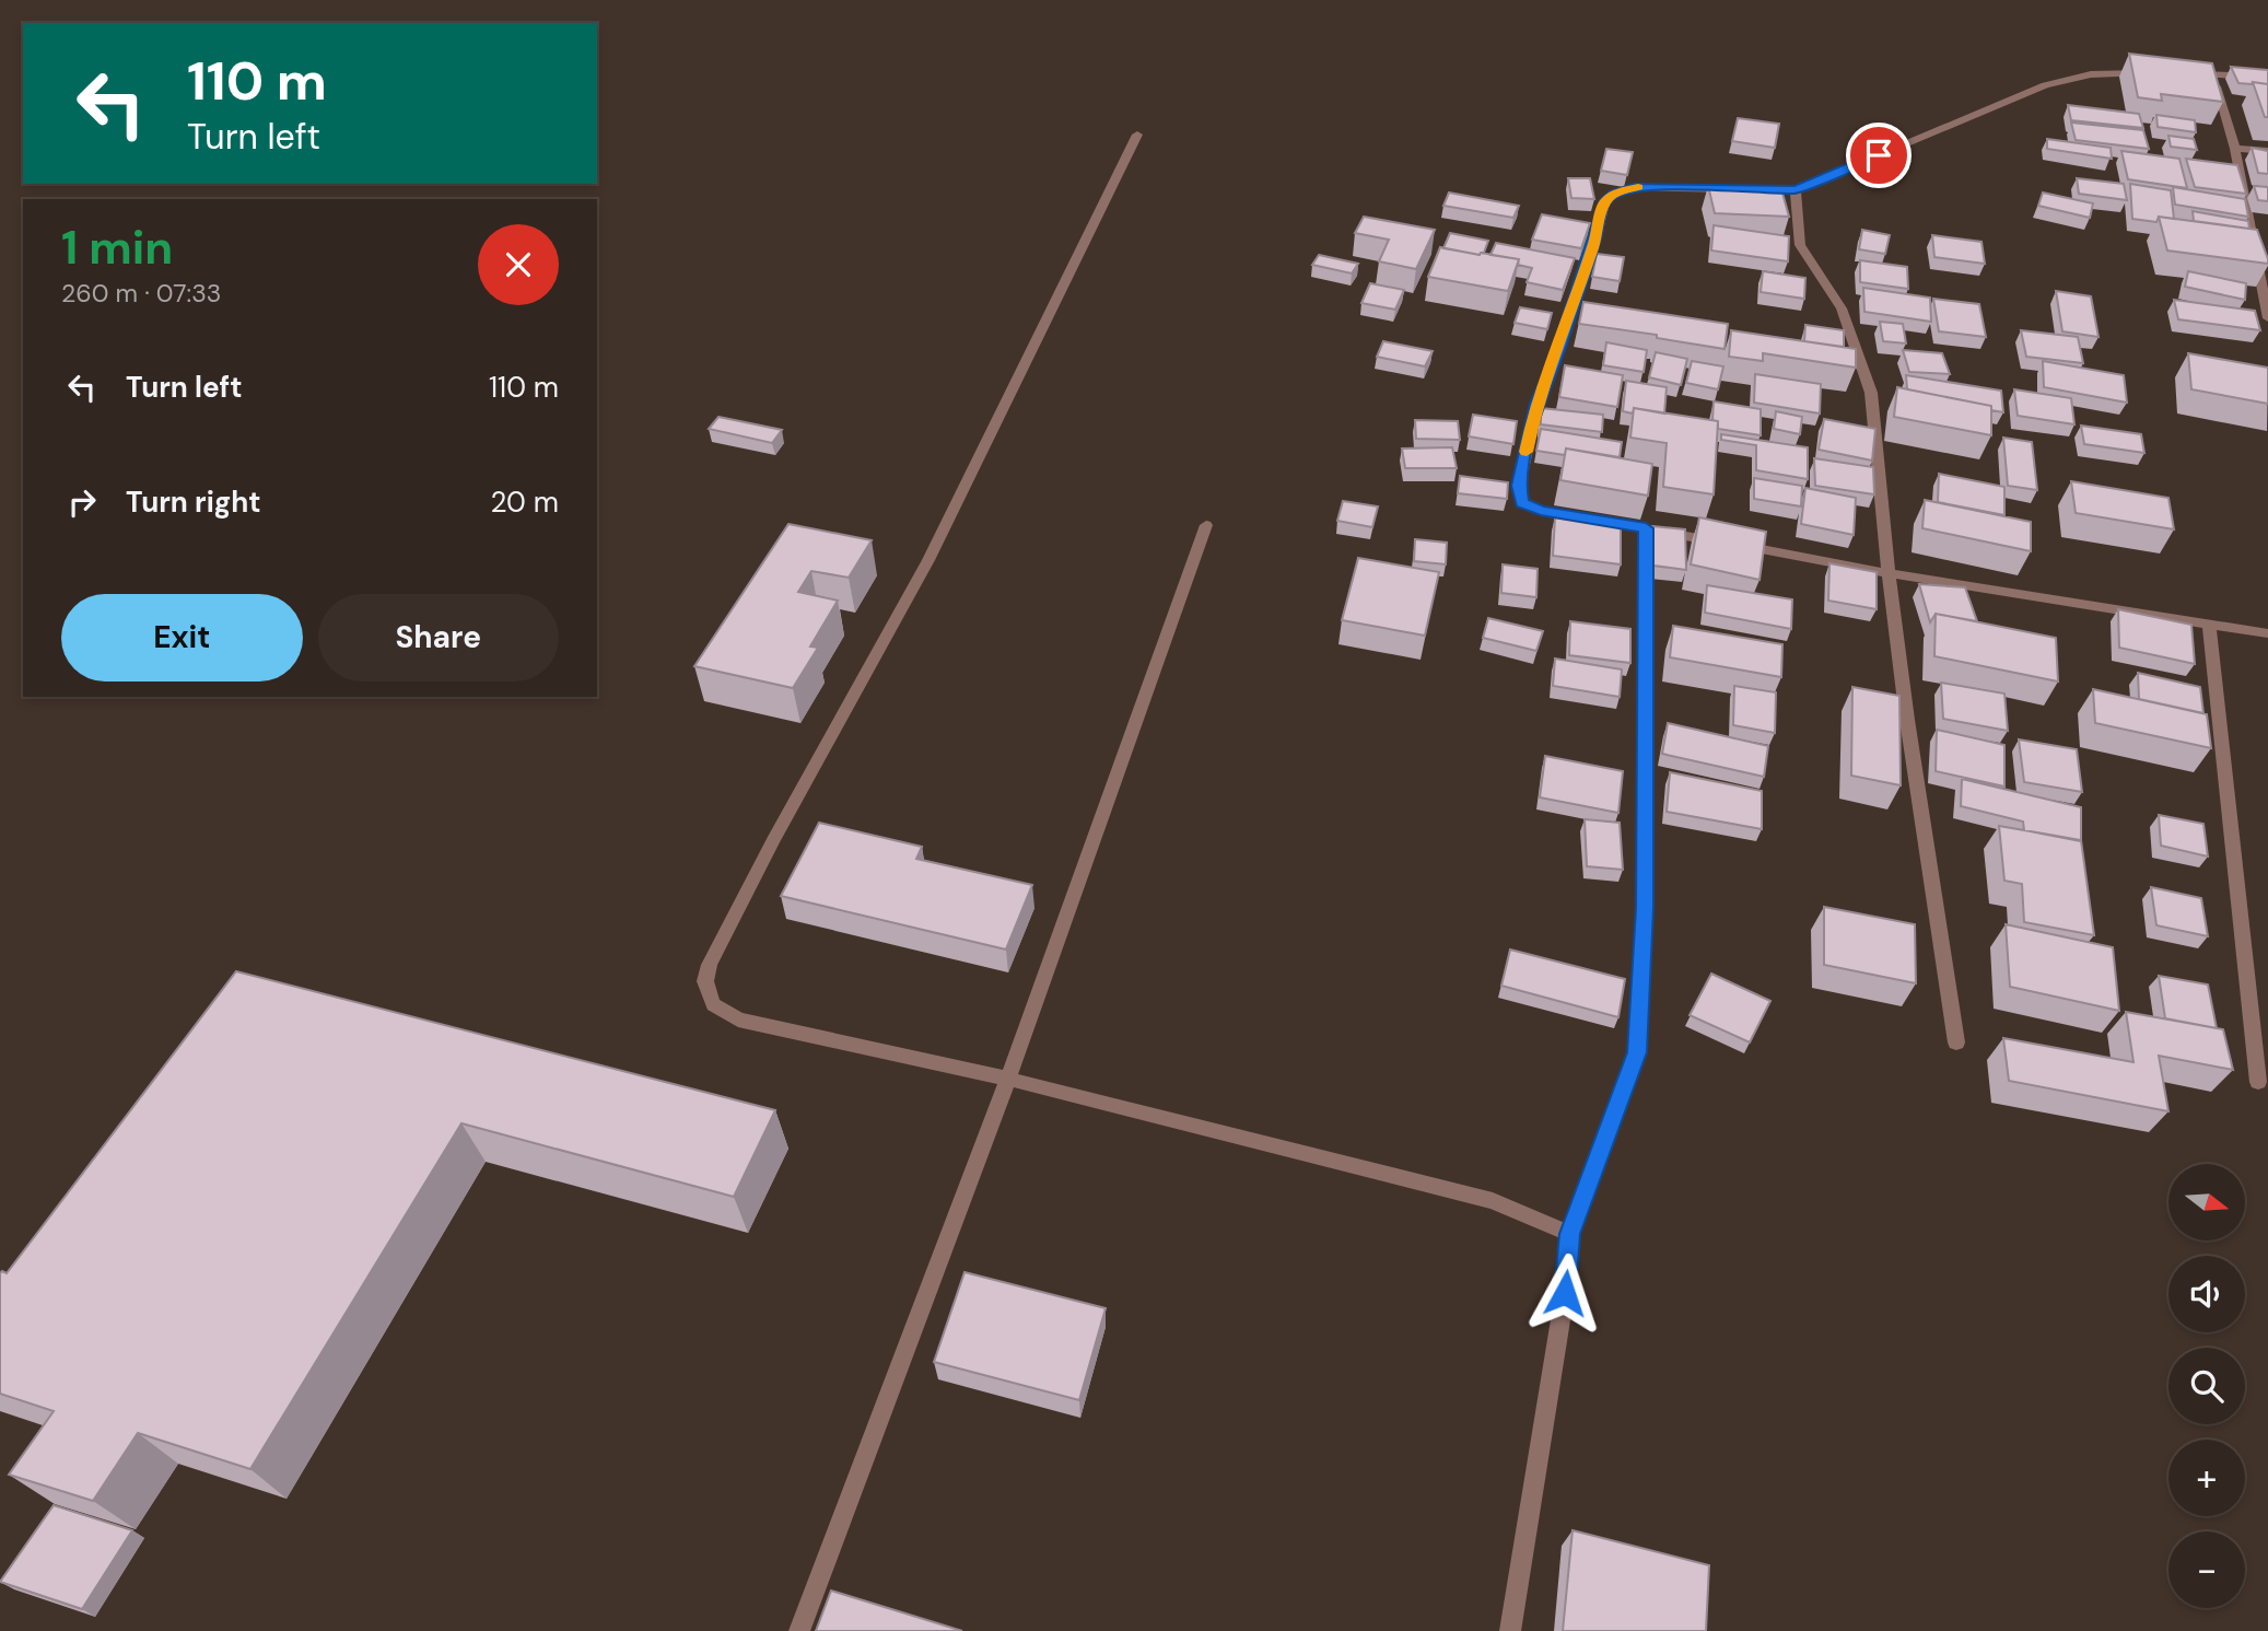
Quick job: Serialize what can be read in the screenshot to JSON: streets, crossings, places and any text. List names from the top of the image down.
{
  "north": "right",
  "page": {
    "turn": ["110 m", "Turn left"],
    "heading": ["1 min", "260 m · 07:33"],
    "list": [
      {
        "name": "Turn left",
        "value": "110 m"
      },
      {
        "name": "Turn right",
        "value": "20 m"
      }
    ],
    "buttons": ["Exit", "Share"],
    "map_buttons": ["+", "−"]
  }
}
